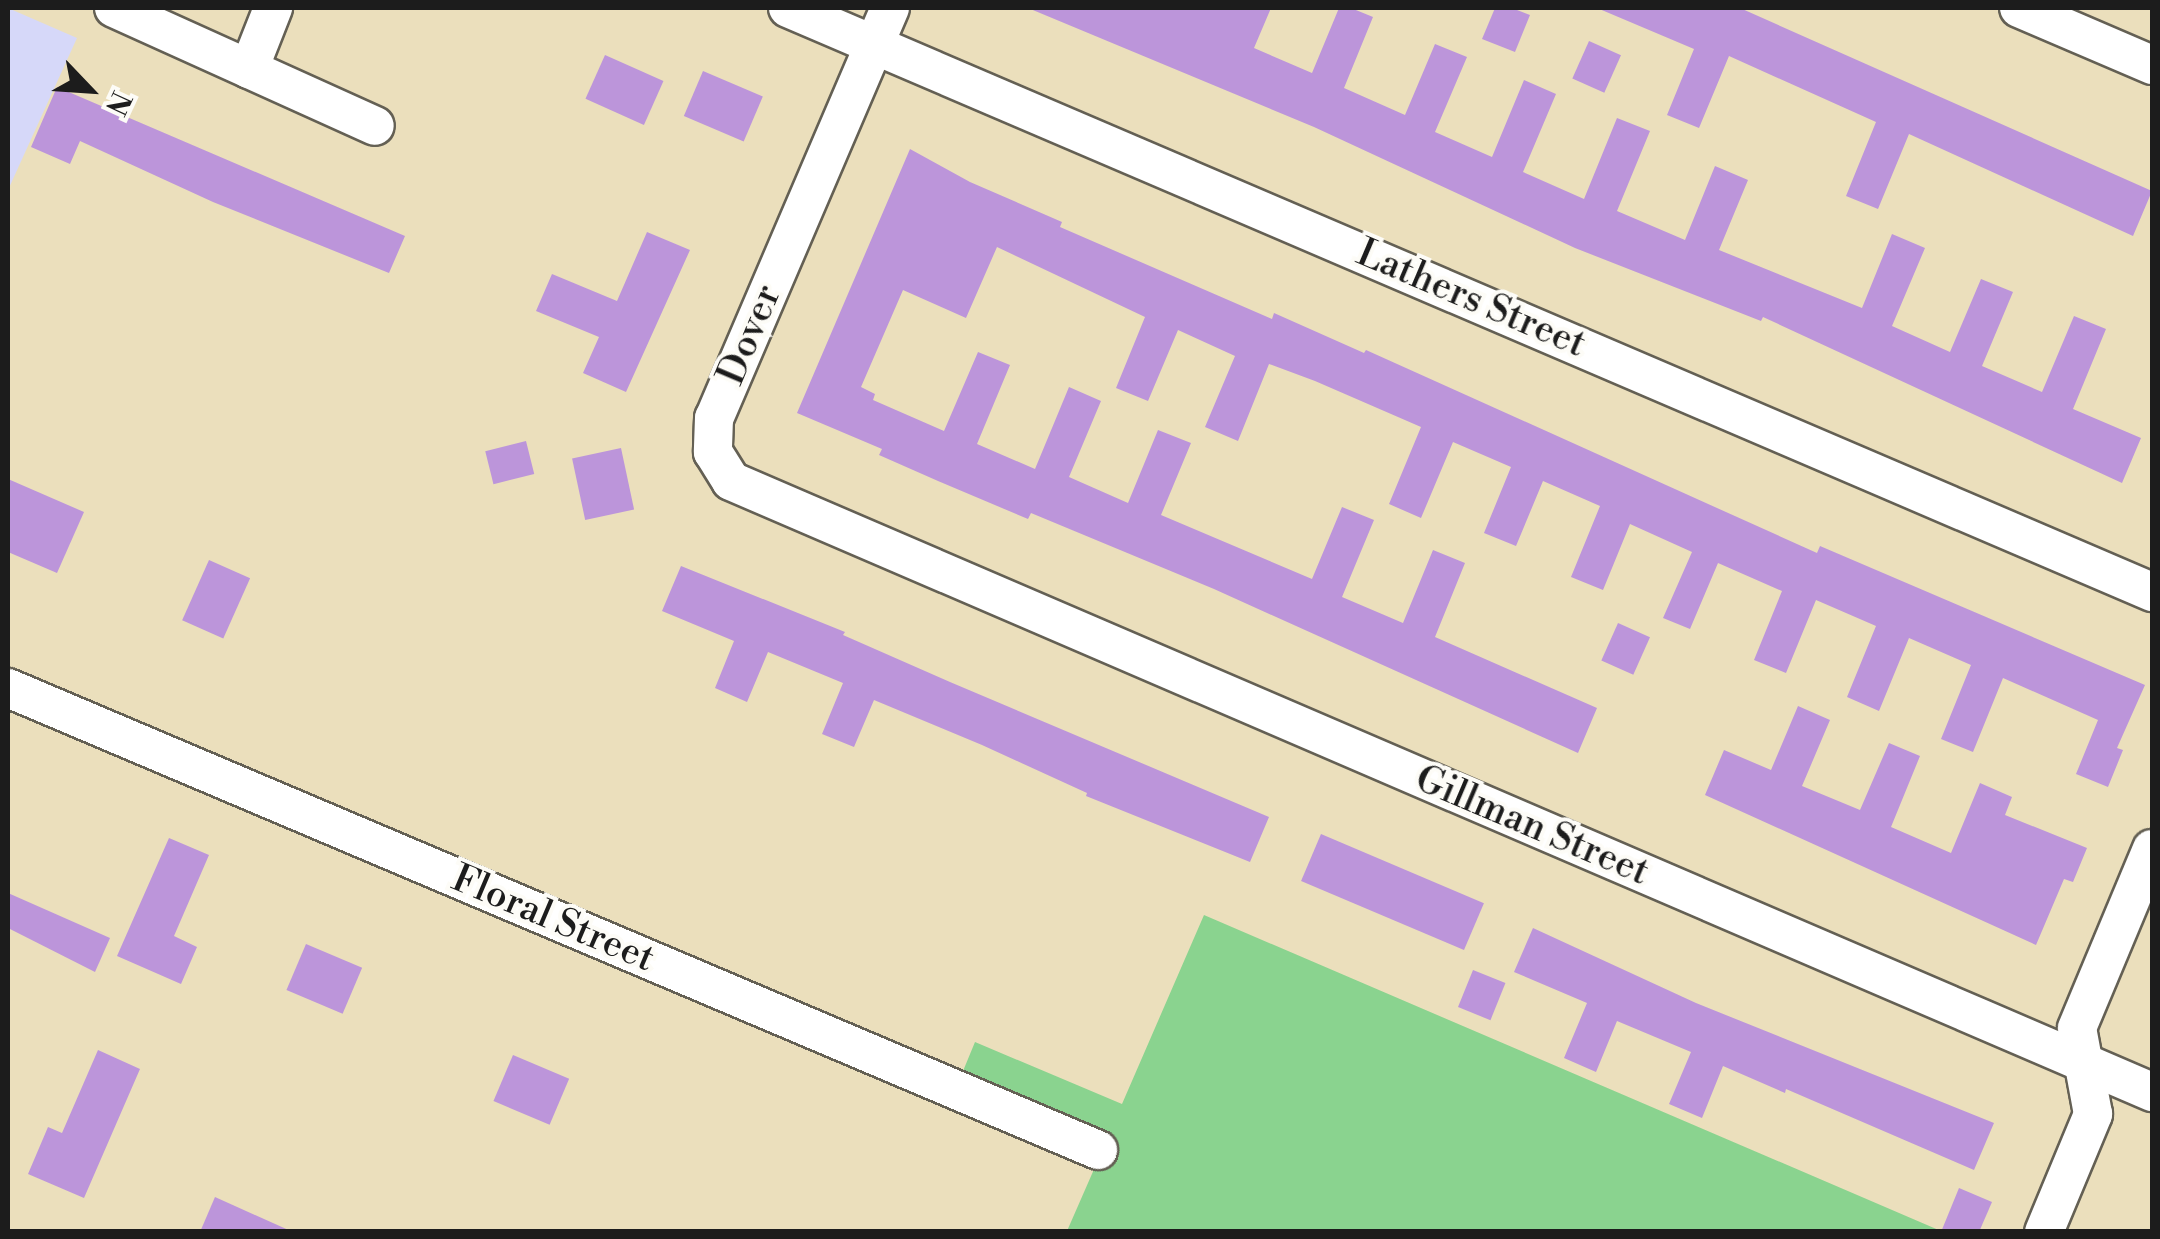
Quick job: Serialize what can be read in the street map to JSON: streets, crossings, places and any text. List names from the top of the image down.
{
  "streets": {
    "street": [
      "Lathers Street",
      "Dover",
      "Gillman Street",
      "Floral Street"
    ]
  },
  "crossings": [
    ["Lathers Street", "Dover"],
    ["Dover", "Gillman Street"]
  ],
  "north": "bottom right"
}
